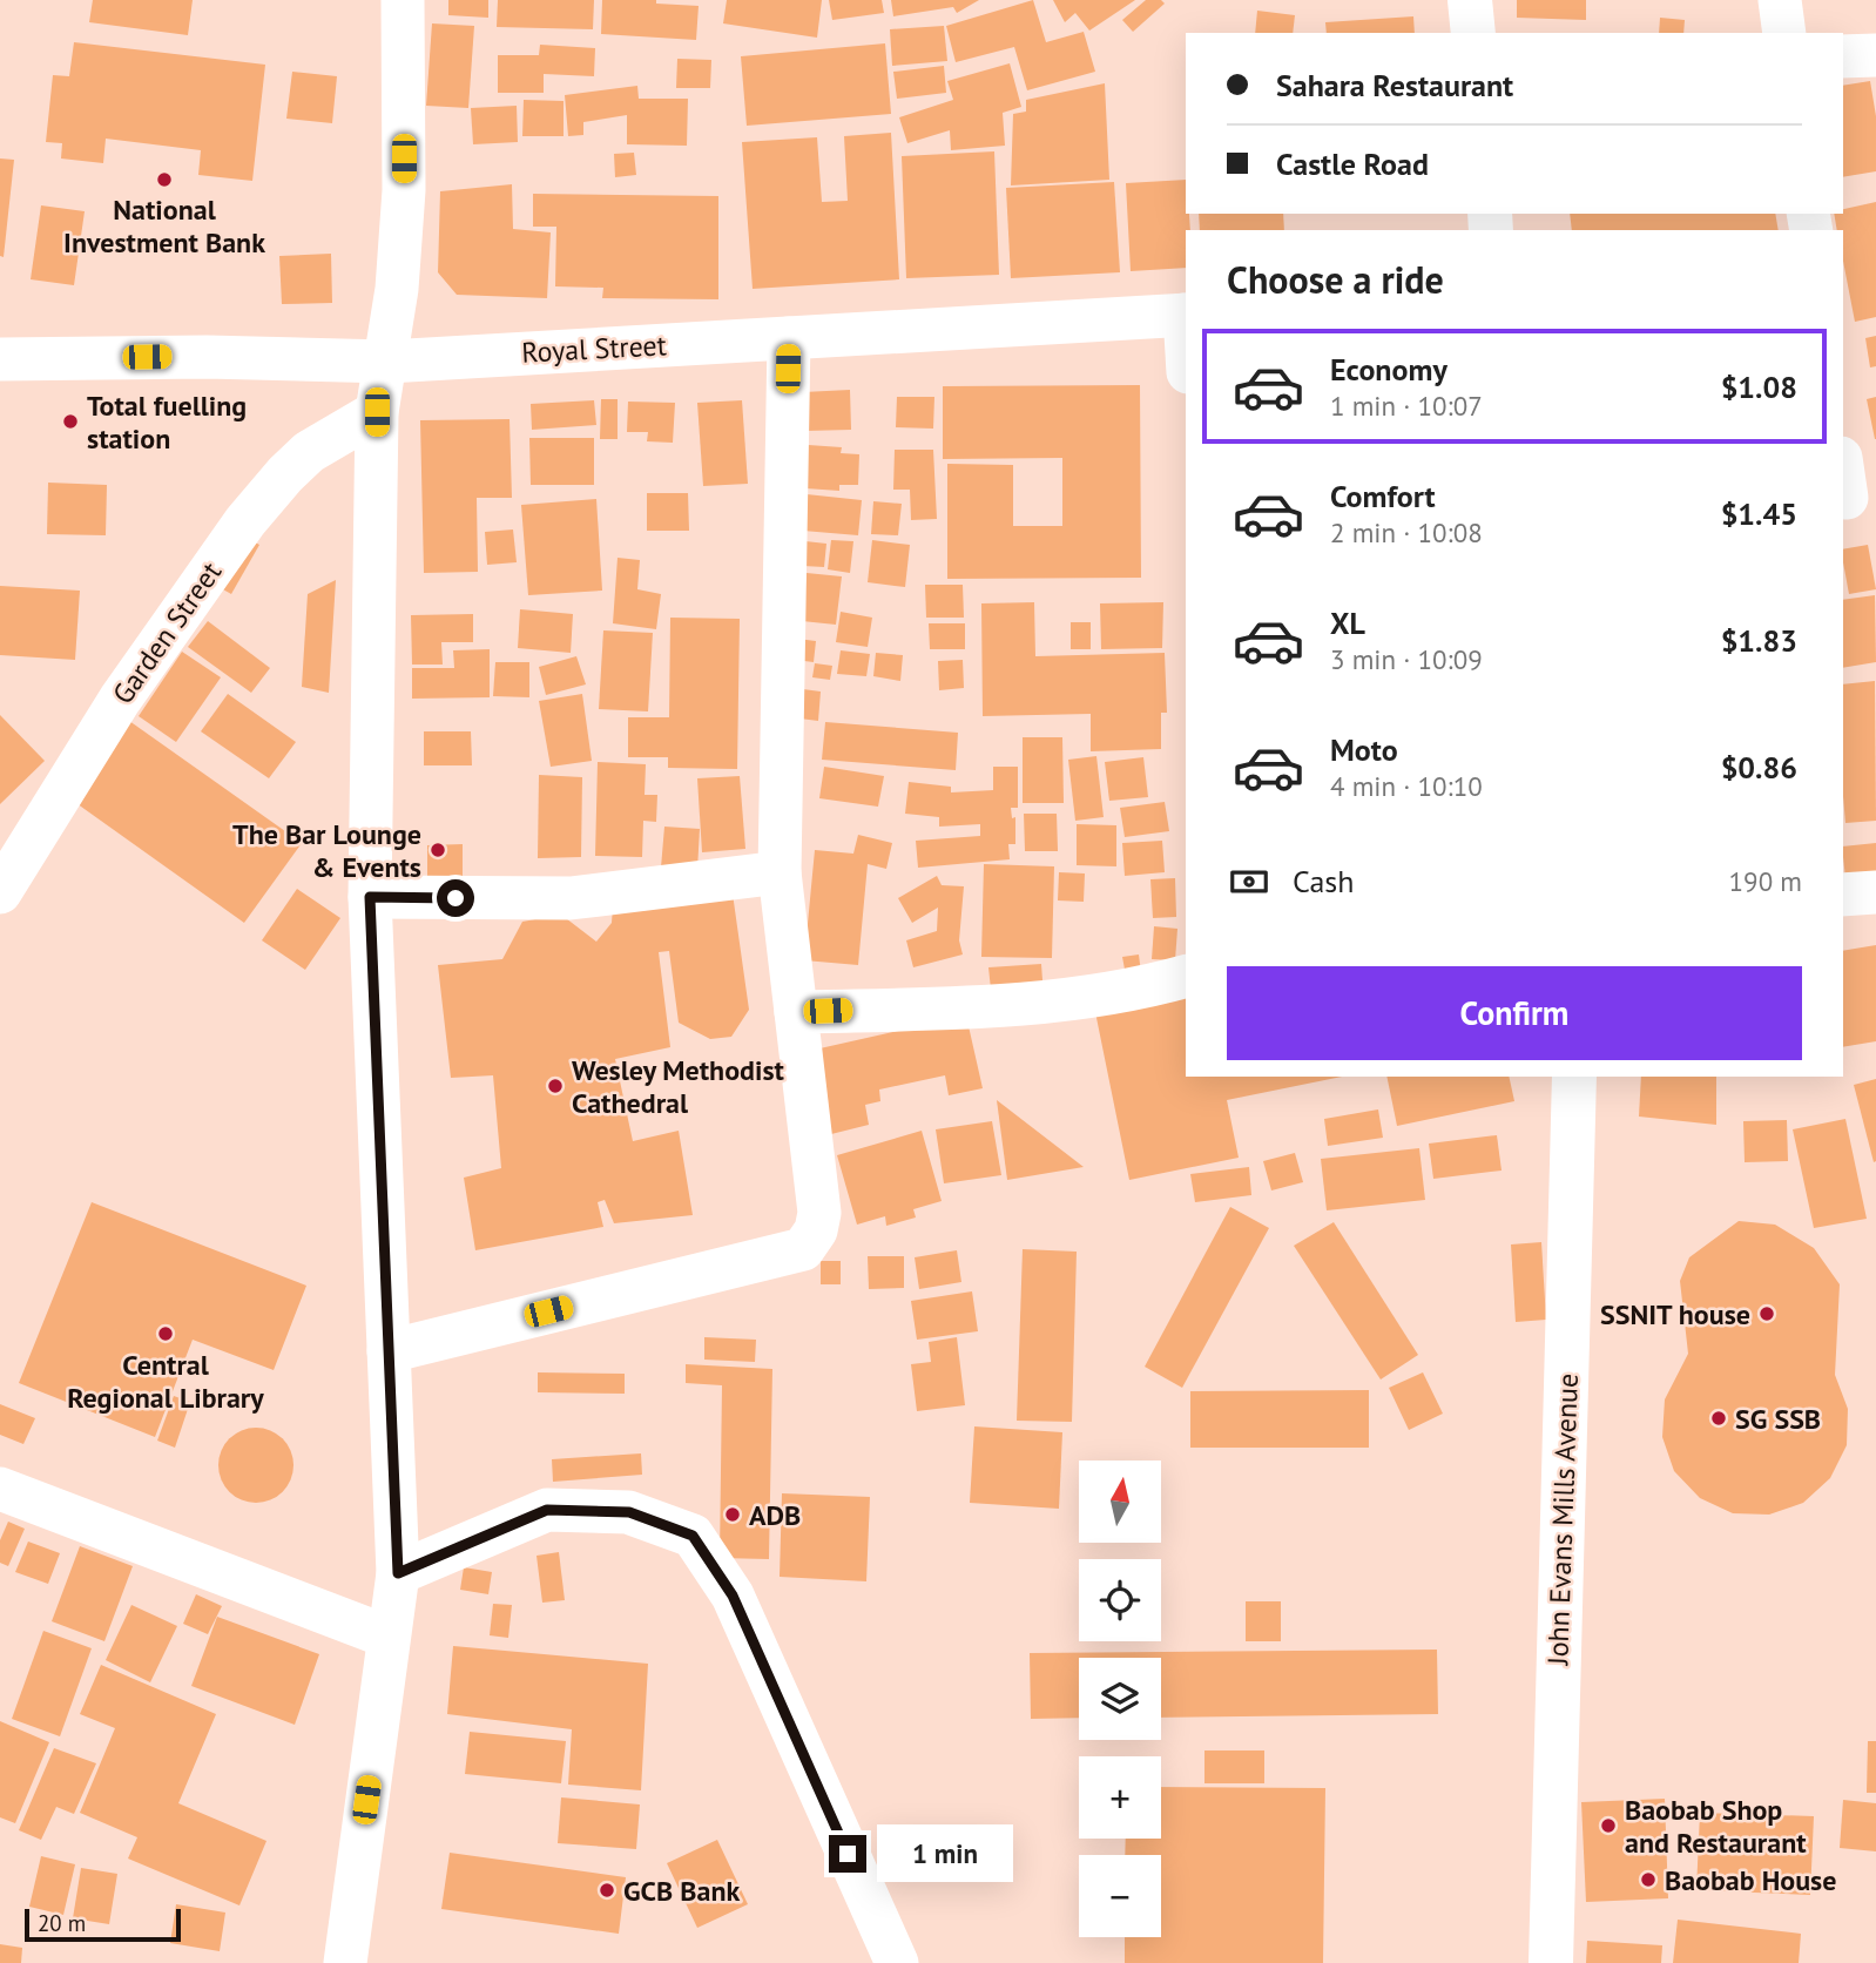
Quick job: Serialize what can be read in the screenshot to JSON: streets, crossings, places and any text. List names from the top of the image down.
{
  "streets": {
    "street": ["Royal Street", "Garden Street", "John Evans Mills Avenue"]
  },
  "places": [
    "National Investment Bank",
    "Total fuelling station",
    "The Bar Lounge & Events",
    "Wesley Methodist Cathedral",
    "SSNIT house",
    "Central Regional Library",
    "SG SSB",
    "ADB",
    "Baobab Shop and Restaurant",
    "Baobab House",
    "GCB Bank"
  ],
  "scale_bar": "20 m",
  "north": "top",
  "page": {
    "banner": ["Sahara Restaurant", "Castle Road"],
    "heading": "Choose a ride",
    "list": [
      {
        "name": "Economy",
        "note": "1 min · 10:07",
        "value": "$1.08"
      },
      {
        "name": "Comfort",
        "note": "2 min · 10:08",
        "value": "$1.45"
      },
      {
        "name": "XL",
        "note": "3 min · 10:09",
        "value": "$1.83"
      },
      {
        "name": "Moto",
        "note": "4 min · 10:10",
        "value": "$0.86"
      }
    ],
    "pay": ["Cash", "190 m"],
    "buttons": "Confirm",
    "map_buttons": ["+", "−"],
    "bubble": "1 min",
    "scale": "20 m"
  }
}
